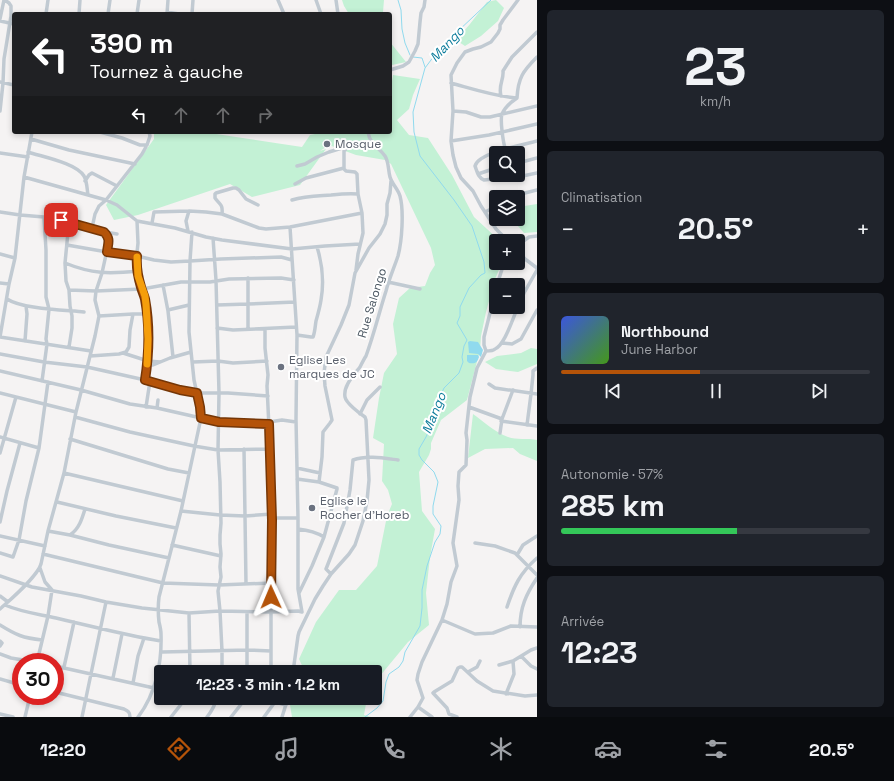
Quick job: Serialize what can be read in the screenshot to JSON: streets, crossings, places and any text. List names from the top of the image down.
{
  "streets": {
    "street": ["Rue Salongo"]
  },
  "water": ["Mango"],
  "places": ["Mosque", "Eglise Les marques de JC", "Eglise le Rocher d'Horeb"],
  "page": {
    "tile": [
      ["23", "km/h"],
      "Climatisation",
      ["Autonomie · 57%", "285 km"],
      ["Arrivée", "12:23"]
    ],
    "turn": ["390 m", "Tournez à gauche"],
    "map_buttons": ["+", "−"],
    "heat": ["−", "20.5°", "+"],
    "song": ["Northbound", "June Harbor"],
    "limit": "30",
    "trip": "12:23 · 3 min · 1.2 km",
    "tabs": ["12:20", "20.5°"]
  }
}
